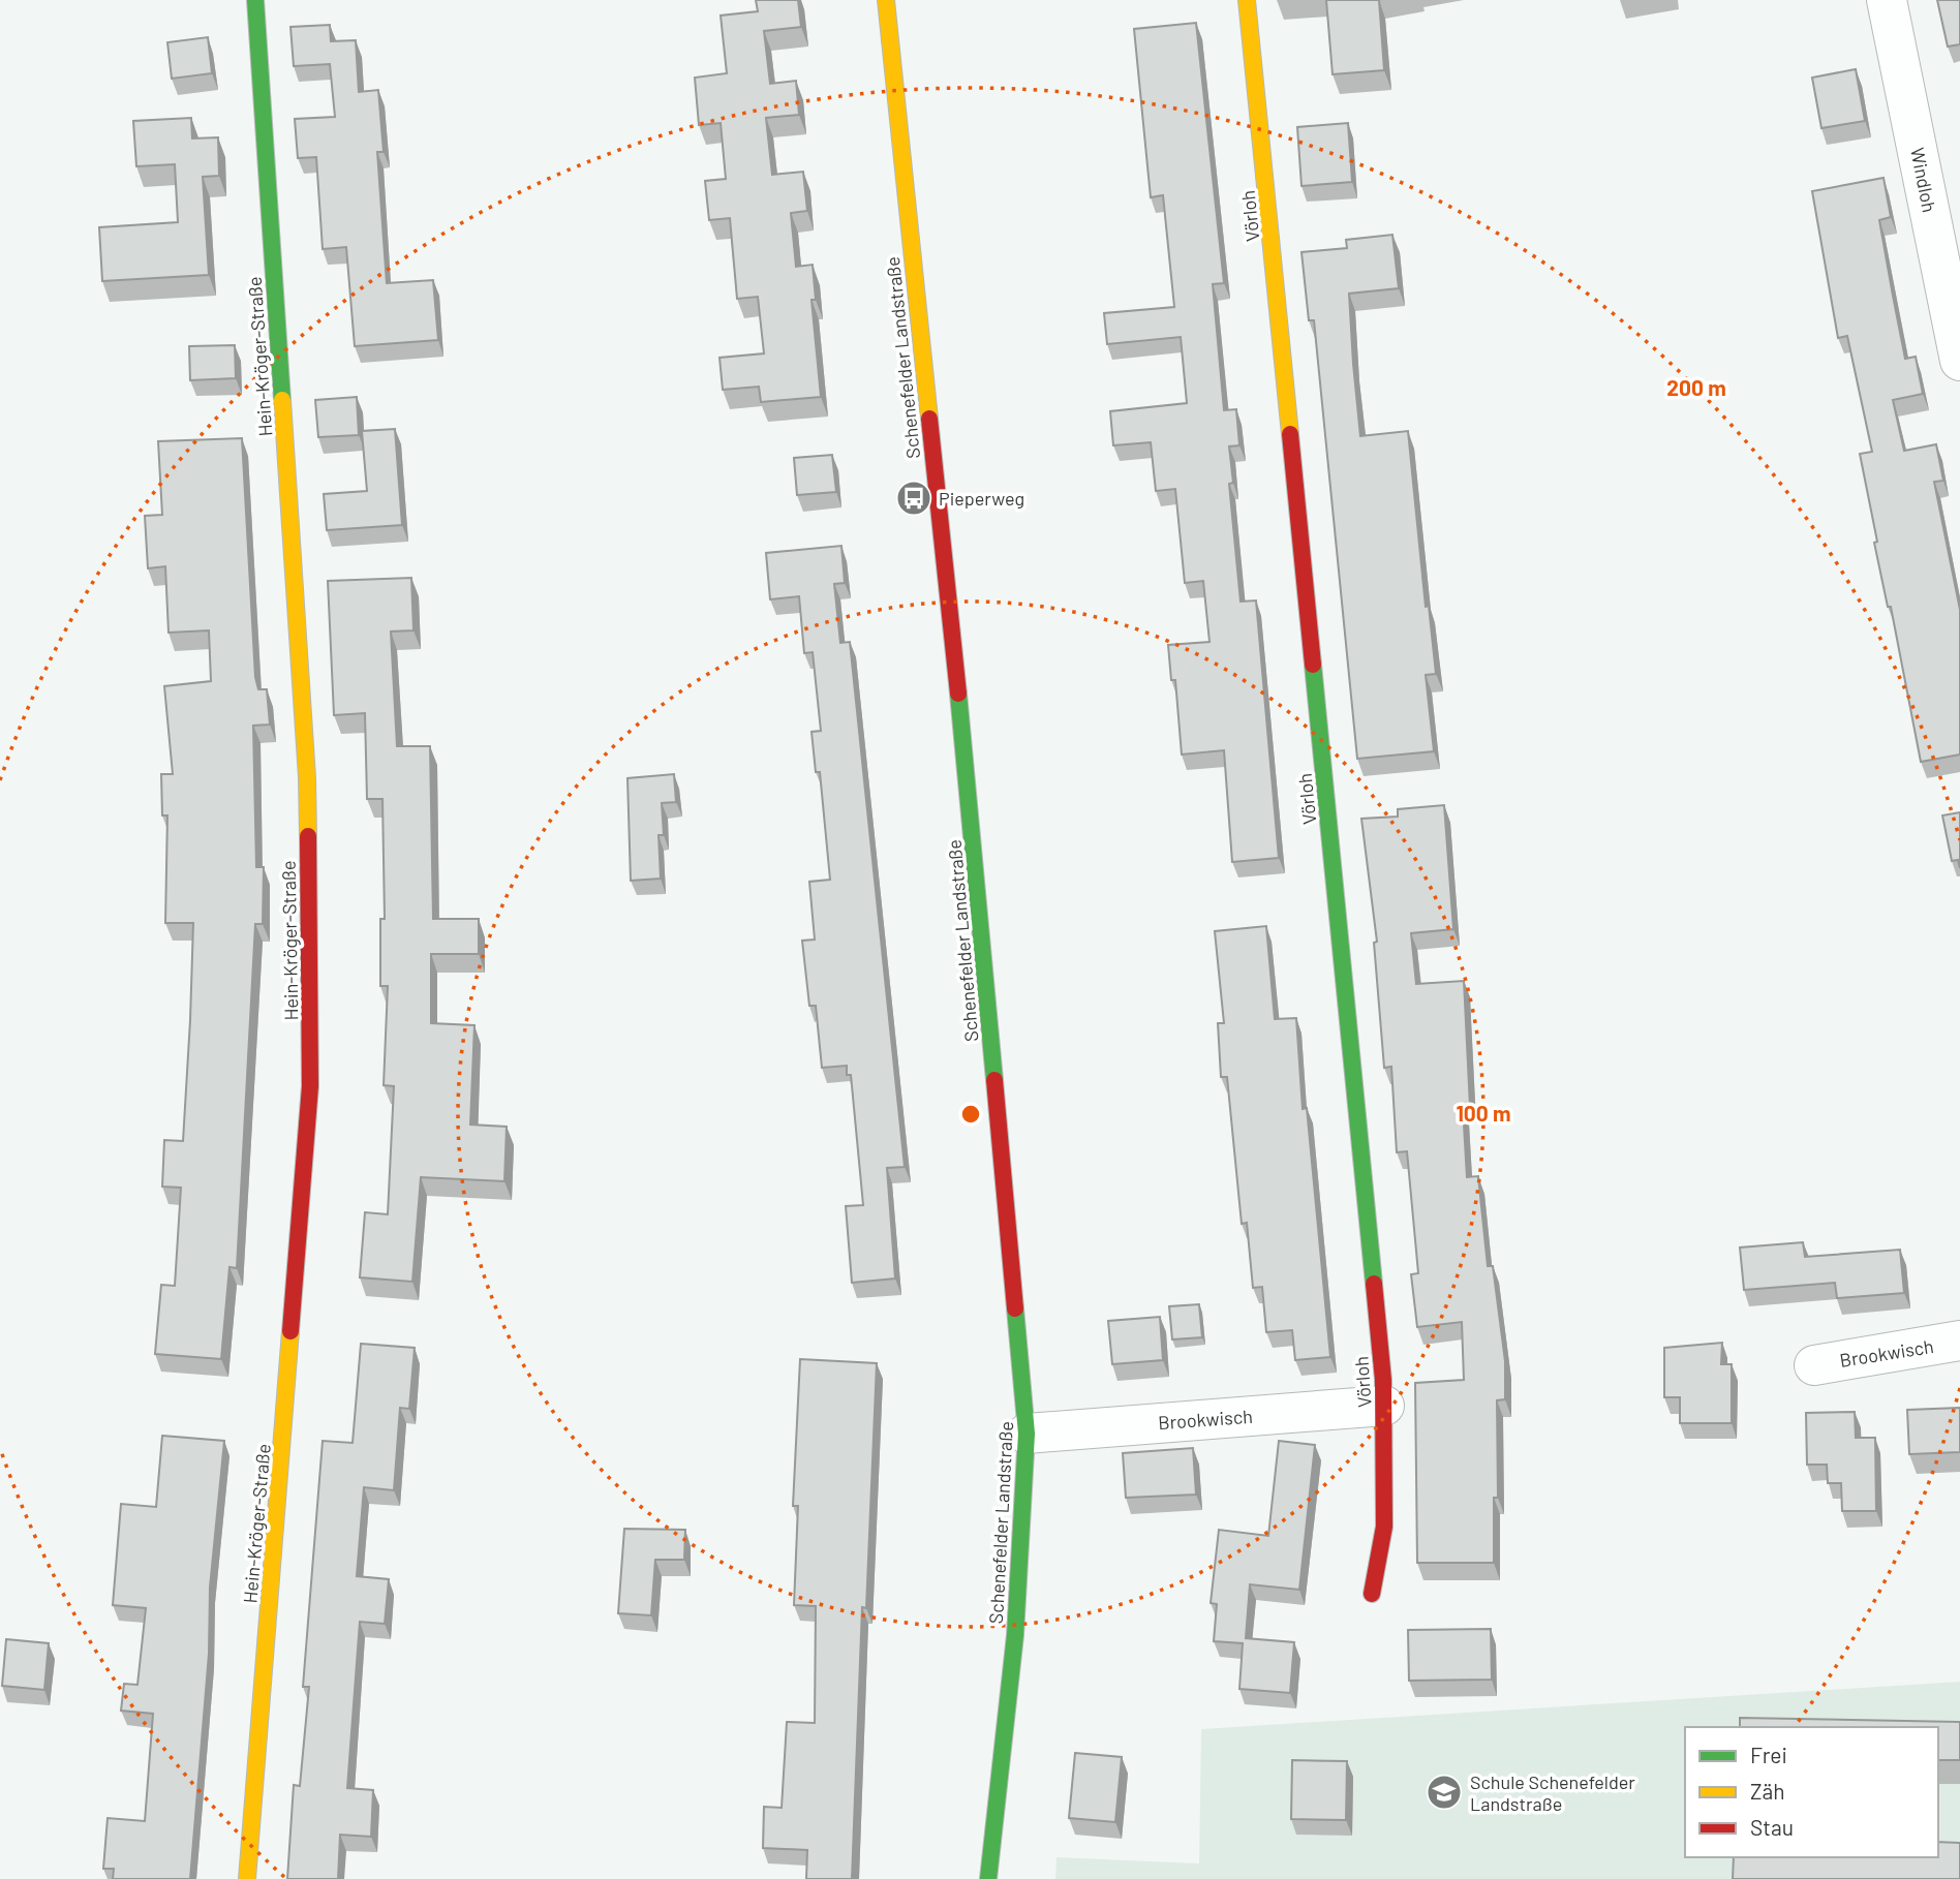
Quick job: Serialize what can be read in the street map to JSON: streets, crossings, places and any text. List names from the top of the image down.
{
  "streets": {
    "street": [
      "Windloh",
      "Vörloh",
      "Hein-Kröger-Straße",
      "Schenefelder Landstraße",
      "Brookwisch"
    ]
  },
  "crossings": [
    ["Vörloh", "Brookwisch"],
    ["Schenefelder Landstraße", "Brookwisch"]
  ],
  "places": {
    "bus stop": ["Pieperweg"],
    "school or university": ["Schule Schenefelder Landstraße"]
  },
  "legend": ["Frei", "Zäh", "Stau"],
  "rings": ["200 m", "100 m"]
}
